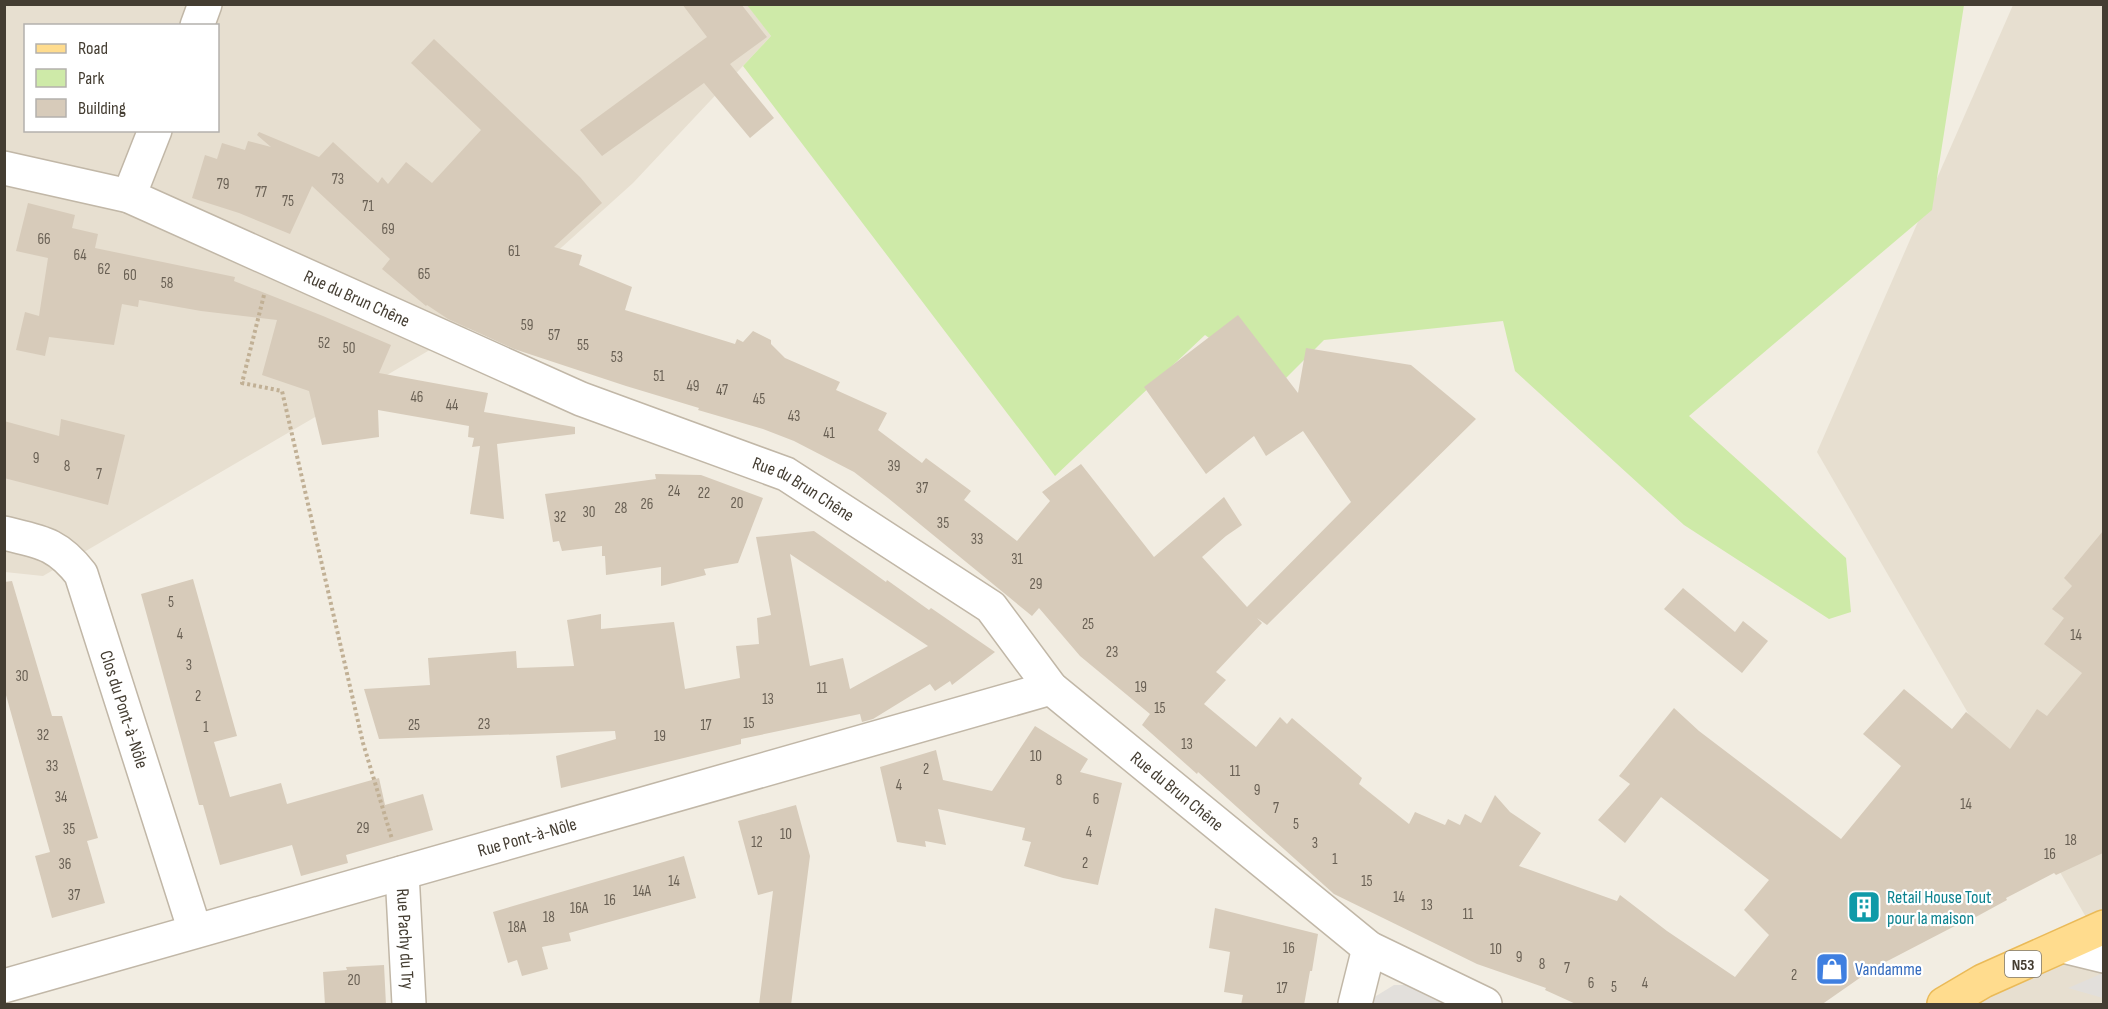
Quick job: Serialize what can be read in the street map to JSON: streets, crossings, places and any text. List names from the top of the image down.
{
  "streets": {
    "main road": ["N53"],
    "street": [
      "Rue du Brun Chêne",
      "Clos du Pont-à-Nôle",
      "Rue Pont-à-Nôle",
      "Rue Pachy du Try"
    ]
  },
  "crossings": [
    ["Rue du Brun Chêne", "Rue Pont-à-Nôle"],
    ["Clos du Pont-à-Nôle", "Rue Pont-à-Nôle"],
    ["Rue Pont-à-Nôle", "Rue Pachy du Try"]
  ],
  "places": {
    "building": ["Retail House Tout pour la maison"],
    "shop": ["Vandamme"]
  },
  "house_numbers": [
    "73",
    "79",
    "77",
    "75",
    "71",
    "69",
    "66",
    "61",
    "64",
    "62",
    "65",
    "60",
    "58",
    "59",
    "57",
    "52",
    "55",
    "50",
    "53",
    "51",
    "49",
    "47",
    "46",
    "45",
    "44",
    "43",
    "41",
    "9",
    "8",
    "39",
    "7",
    "37",
    "24",
    "22",
    "20",
    "26",
    "28",
    "30",
    "32",
    "35",
    "33",
    "31",
    "29",
    "5",
    "25",
    "4",
    "14",
    "23",
    "3",
    "30",
    "19",
    "11",
    "2",
    "13",
    "15",
    "15",
    "23",
    "25",
    "17",
    "1",
    "32",
    "19",
    "13",
    "10",
    "33",
    "2",
    "11",
    "8",
    "4",
    "9",
    "34",
    "6",
    "14",
    "7",
    "5",
    "29",
    "35",
    "4",
    "10",
    "18",
    "12",
    "3",
    "16",
    "1",
    "2",
    "36",
    "14",
    "15",
    "14A",
    "37",
    "14",
    "16",
    "13",
    "16A",
    "11",
    "18",
    "18A",
    "16",
    "10",
    "9",
    "8",
    "7",
    "2",
    "20",
    "6",
    "4",
    "5",
    "17"
  ],
  "legend": ["Road", "Park", "Building"]
}
